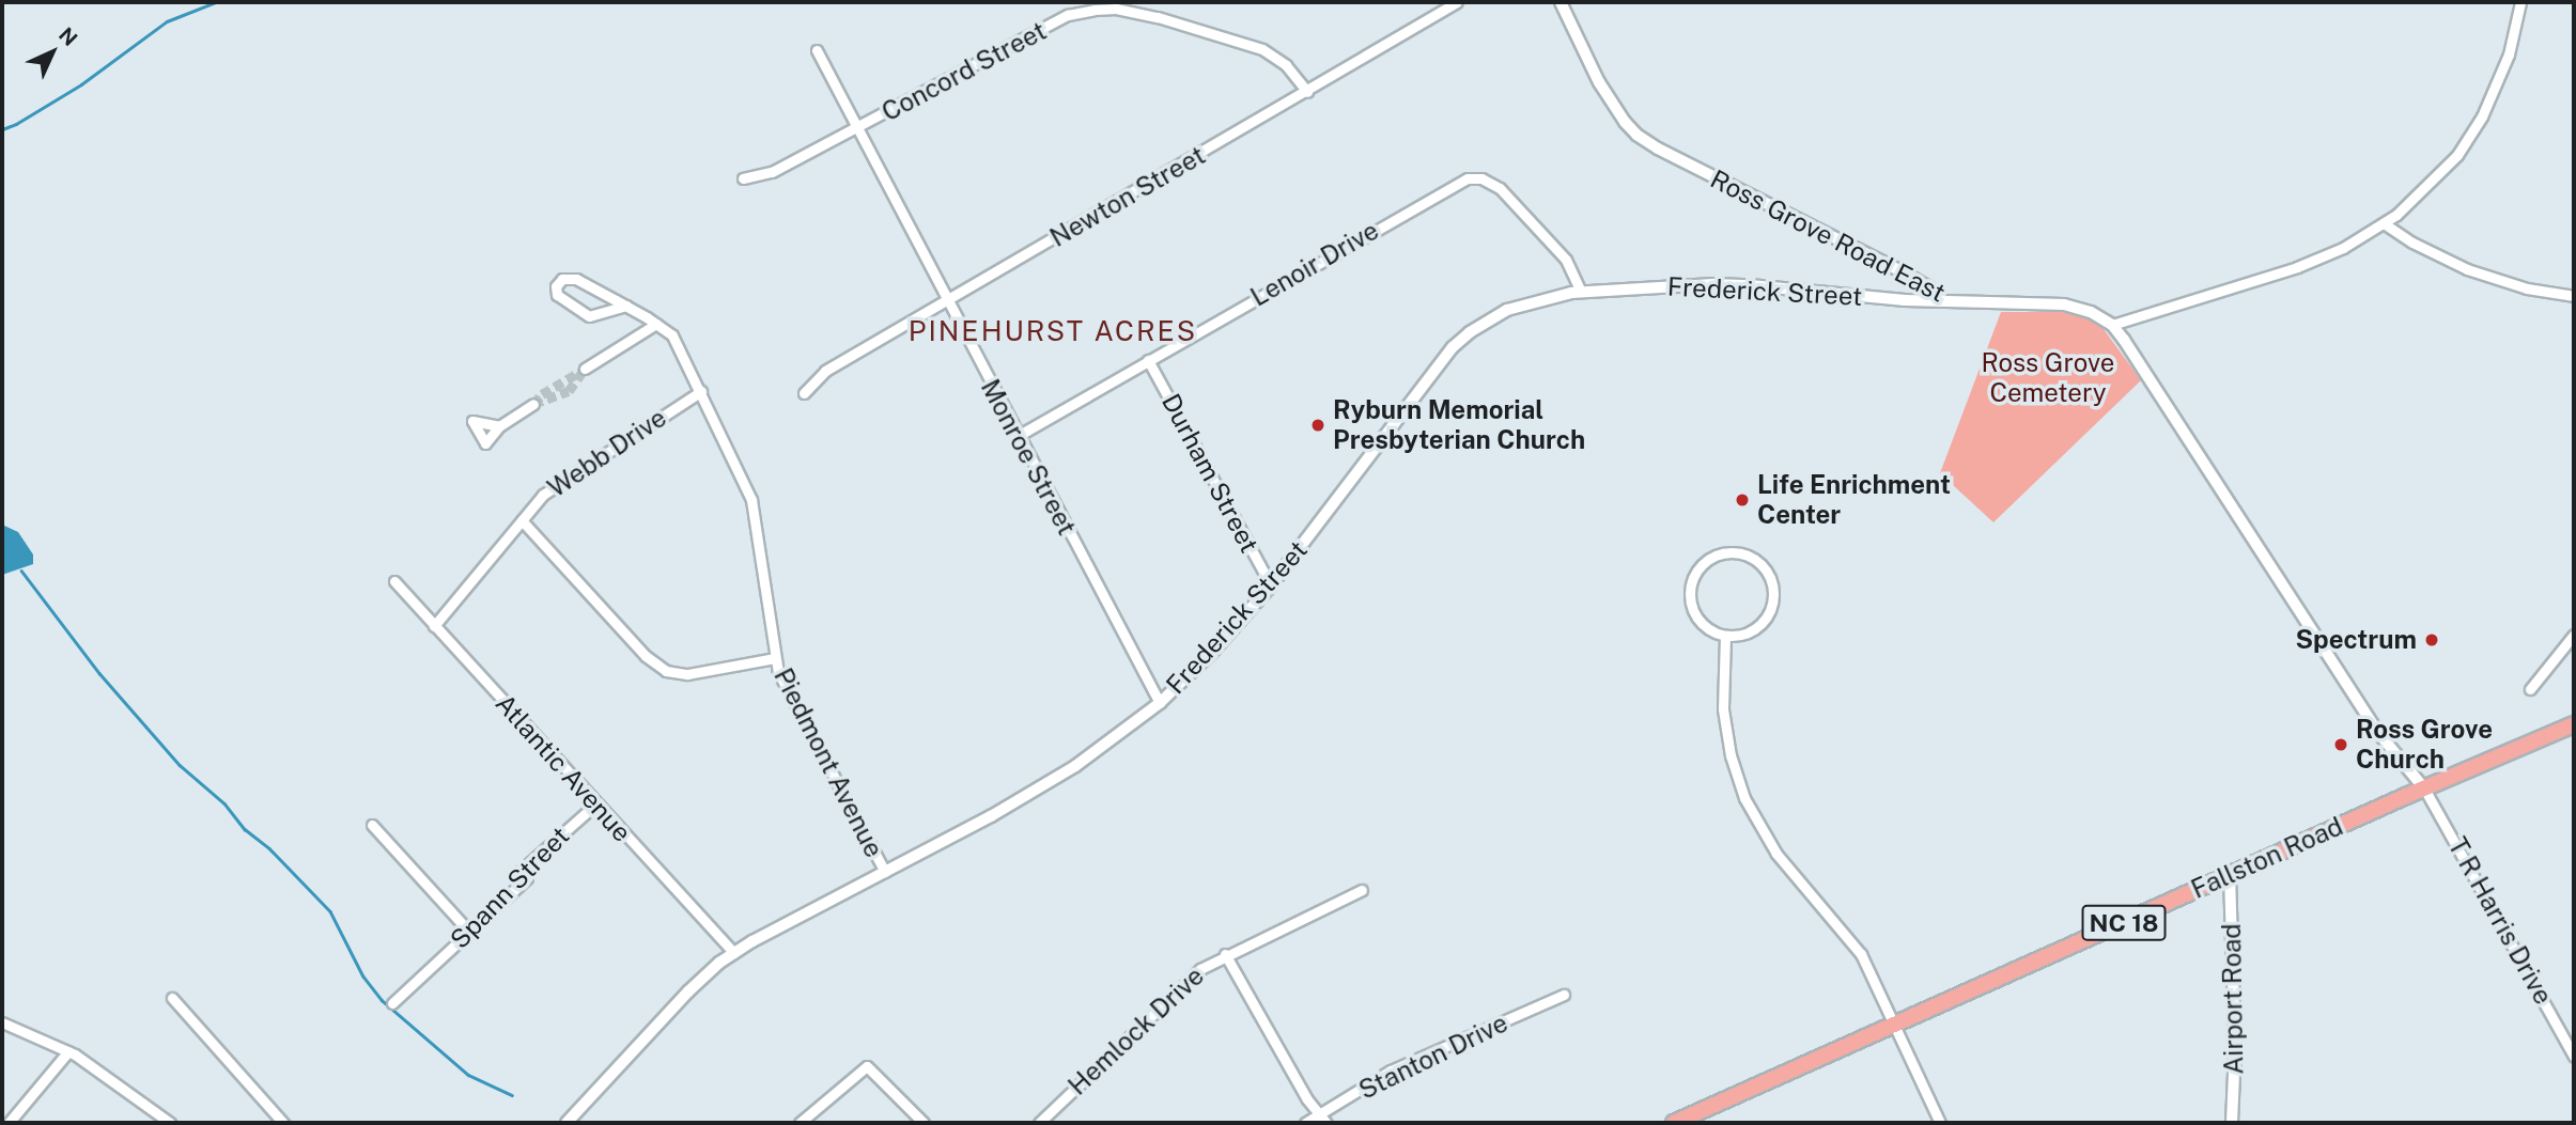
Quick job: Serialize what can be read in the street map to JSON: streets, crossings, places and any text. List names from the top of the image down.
{
  "streets": {
    "main road": ["Fallston Road", "NC 18"],
    "street": [
      "Concord Street",
      "Newton Street",
      "Ross Grove Road East",
      "Lenoir Drive",
      "Frederick Street",
      "Webb Drive",
      "Monroe Street",
      "Durham Street",
      "Piedmont Avenue",
      "Atlantic Avenue",
      "Spann Street",
      "T R Harris Drive",
      "Airport Road",
      "Hemlock Drive",
      "Stanton Drive"
    ]
  },
  "crossings": [
    ["Concord Street", "Newton Street"],
    ["Concord Street", "Monroe Street"],
    ["Newton Street", "Monroe Street"],
    ["Ross Grove Road East", "Frederick Street"],
    ["Lenoir Drive", "Frederick Street"],
    ["Lenoir Drive", "Monroe Street"],
    ["Lenoir Drive", "Durham Street"],
    ["Frederick Street", "Monroe Street"],
    ["Frederick Street", "Durham Street"],
    ["Frederick Street", "Piedmont Avenue"],
    ["Frederick Street", "Atlantic Avenue"],
    ["Webb Drive", "Piedmont Avenue"],
    ["Webb Drive", "Atlantic Avenue"],
    ["Atlantic Avenue", "Spann Street"],
    ["Fallston Road", "T R Harris Drive"],
    ["Fallston Road", "Airport Road"]
  ],
  "districts": ["PINEHURST ACRES"],
  "parks": ["Ross Grove Cemetery"],
  "places": [
    "Ryburn Memorial Presbyterian Church",
    "Life Enrichment Center",
    "Spectrum",
    "Ross Grove Church"
  ],
  "north": "top right"
}
